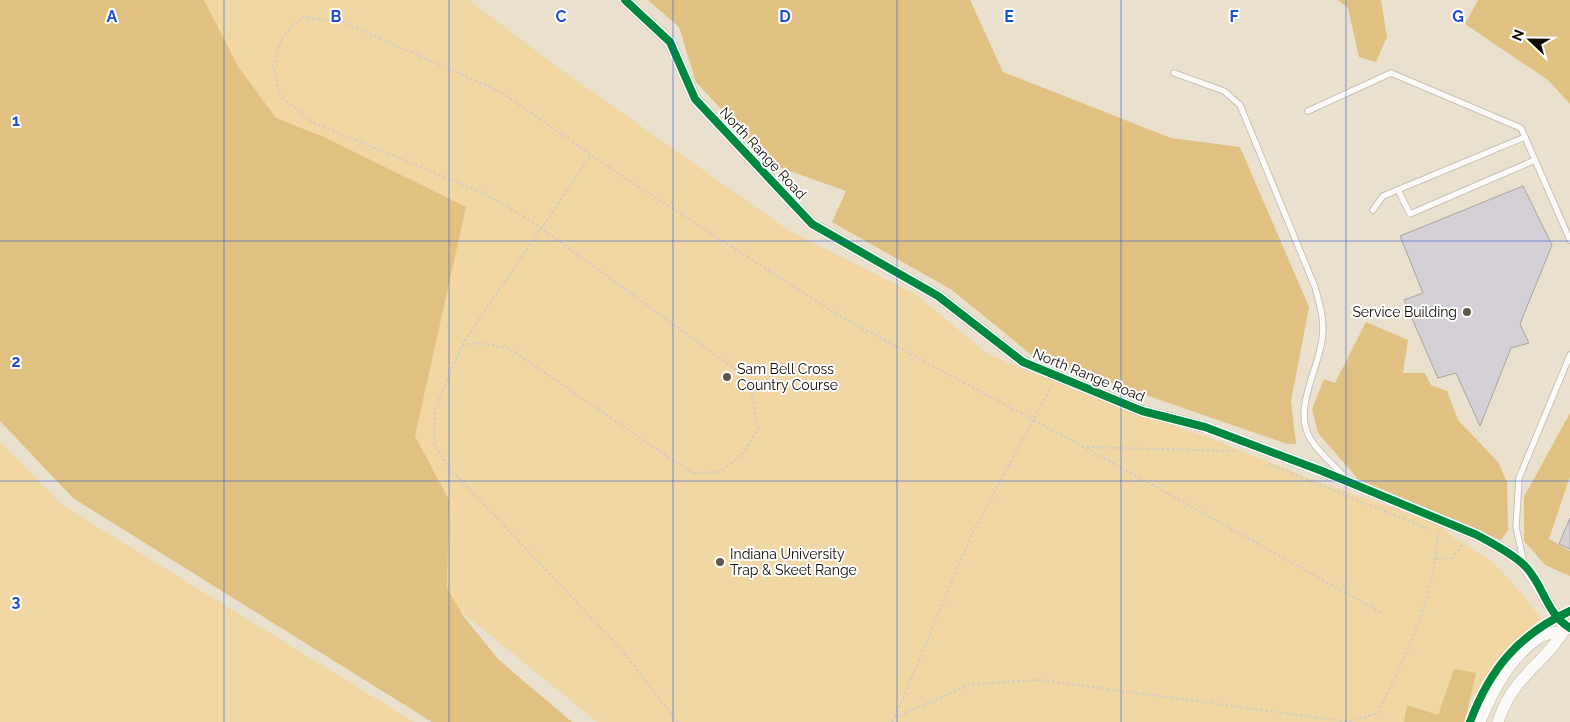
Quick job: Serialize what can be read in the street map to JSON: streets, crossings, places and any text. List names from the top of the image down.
{
  "streets": {
    "street": ["North Range Road"]
  },
  "places": ["Service Building", "Sam Bell Cross Country Course", "Indiana University Trap & Skeet Range"],
  "north": "left",
  "grid": {
    "columns": [
      "A",
      "B",
      "C",
      "D",
      "E",
      "F",
      "G"
    ],
    "rows": ["1", "2", "3"]
  }
}
